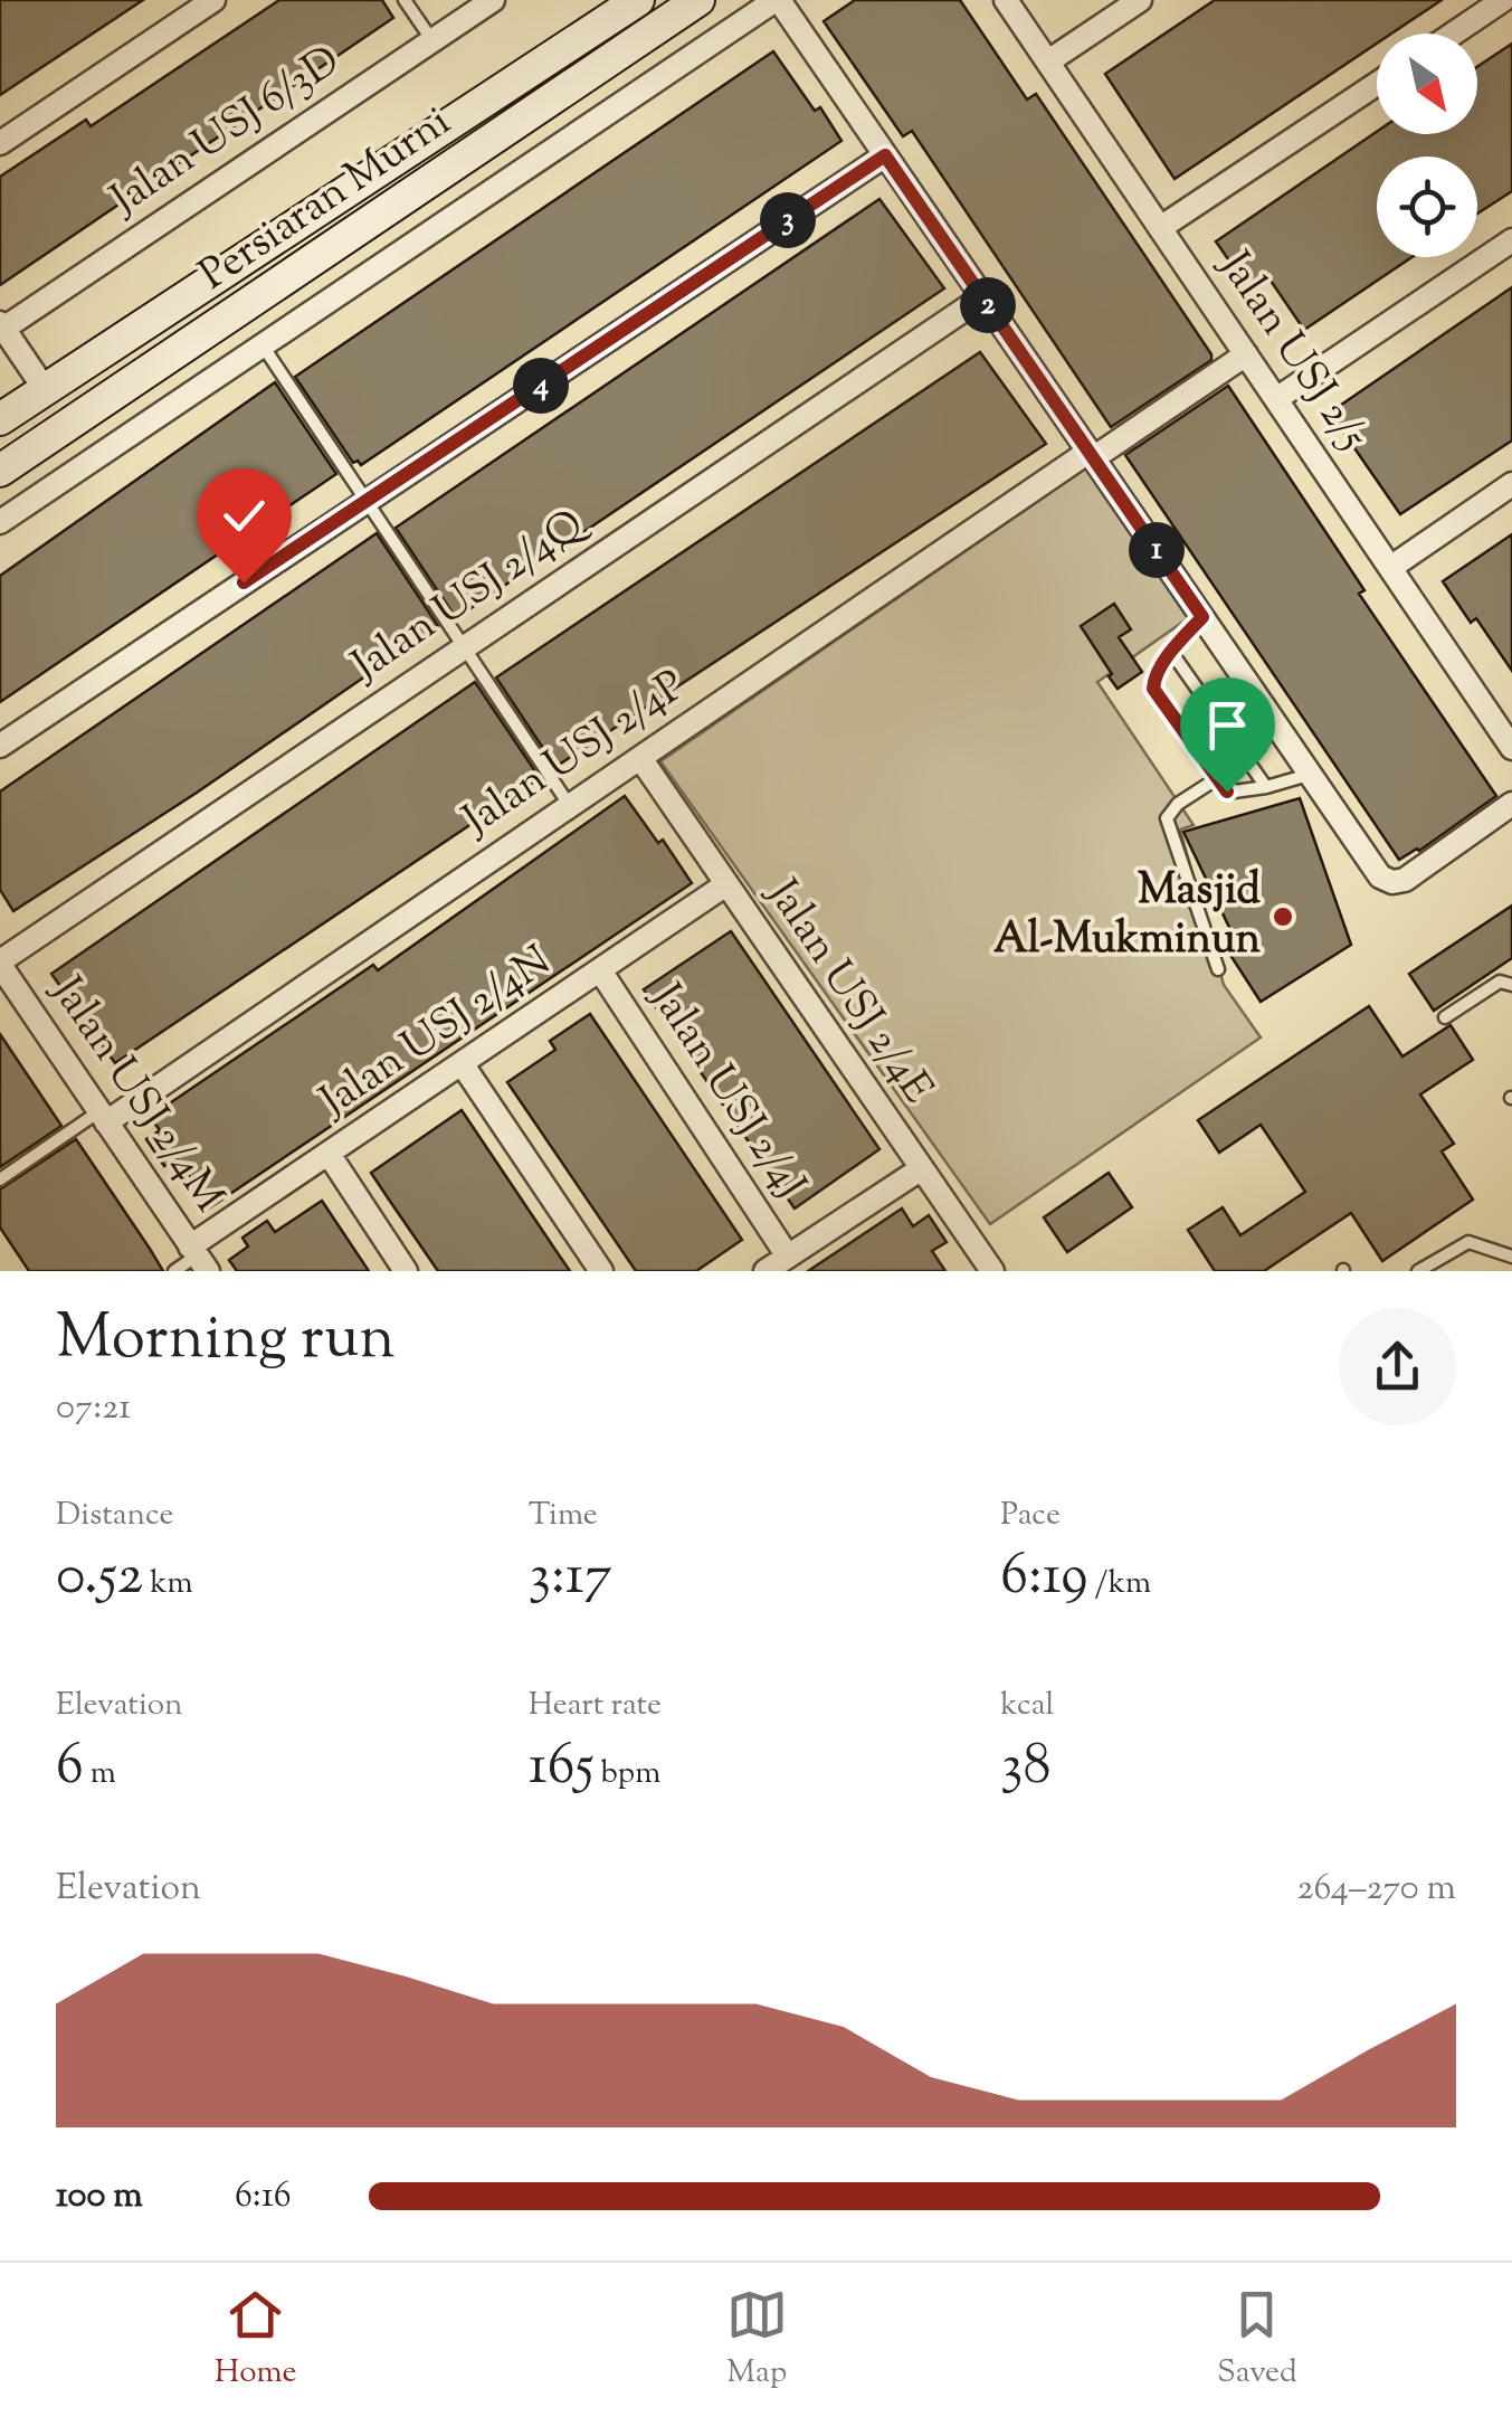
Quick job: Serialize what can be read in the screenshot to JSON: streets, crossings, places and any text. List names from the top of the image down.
{
  "streets": {
    "main road": ["Persiaran Murni"],
    "street": [
      "Jalan USJ 6/3D",
      "Jalan USJ 2/5",
      "Jalan USJ 2/4Q",
      "Jalan USJ 2/4P",
      "Jalan USJ 2/4E",
      "Jalan USJ 2/4N",
      "Jalan USJ 2/4J",
      "Jalan USJ 2/4M"
    ]
  },
  "crossings": [
    ["Jalan USJ 2/5", "Jalan USJ 2/4P"],
    ["Jalan USJ 2/4Q", "Jalan USJ 2/4M"],
    ["Jalan USJ 2/4P", "Jalan USJ 2/4E"],
    ["Jalan USJ 2/4P", "Jalan USJ 2/4M"],
    ["Jalan USJ 2/4E", "Jalan USJ 2/4N"],
    ["Jalan USJ 2/4N", "Jalan USJ 2/4J"],
    ["Jalan USJ 2/4N", "Jalan USJ 2/4M"]
  ],
  "places": ["Masjid Al-Mukminun"],
  "north": "bottom right",
  "page": {
    "pins": [
      "3",
      "2",
      "4",
      "1"
    ],
    "heading": ["Morning run", "07:21"],
    "stats": [
      ["Distance", "0.52 km"],
      ["Time", "3:17"],
      ["Pace", "6:19 /km"],
      ["Elevation", "6 m"],
      ["Heart rate", "165 bpm"],
      ["kcal", "38"]
    ],
    "chart": ["Elevation", "264–270 m"],
    "list": [
      {
        "name": "100 m",
        "note": "6:16"
      }
    ],
    "tabs": ["Home", "Map", "Saved"]
  }
}
